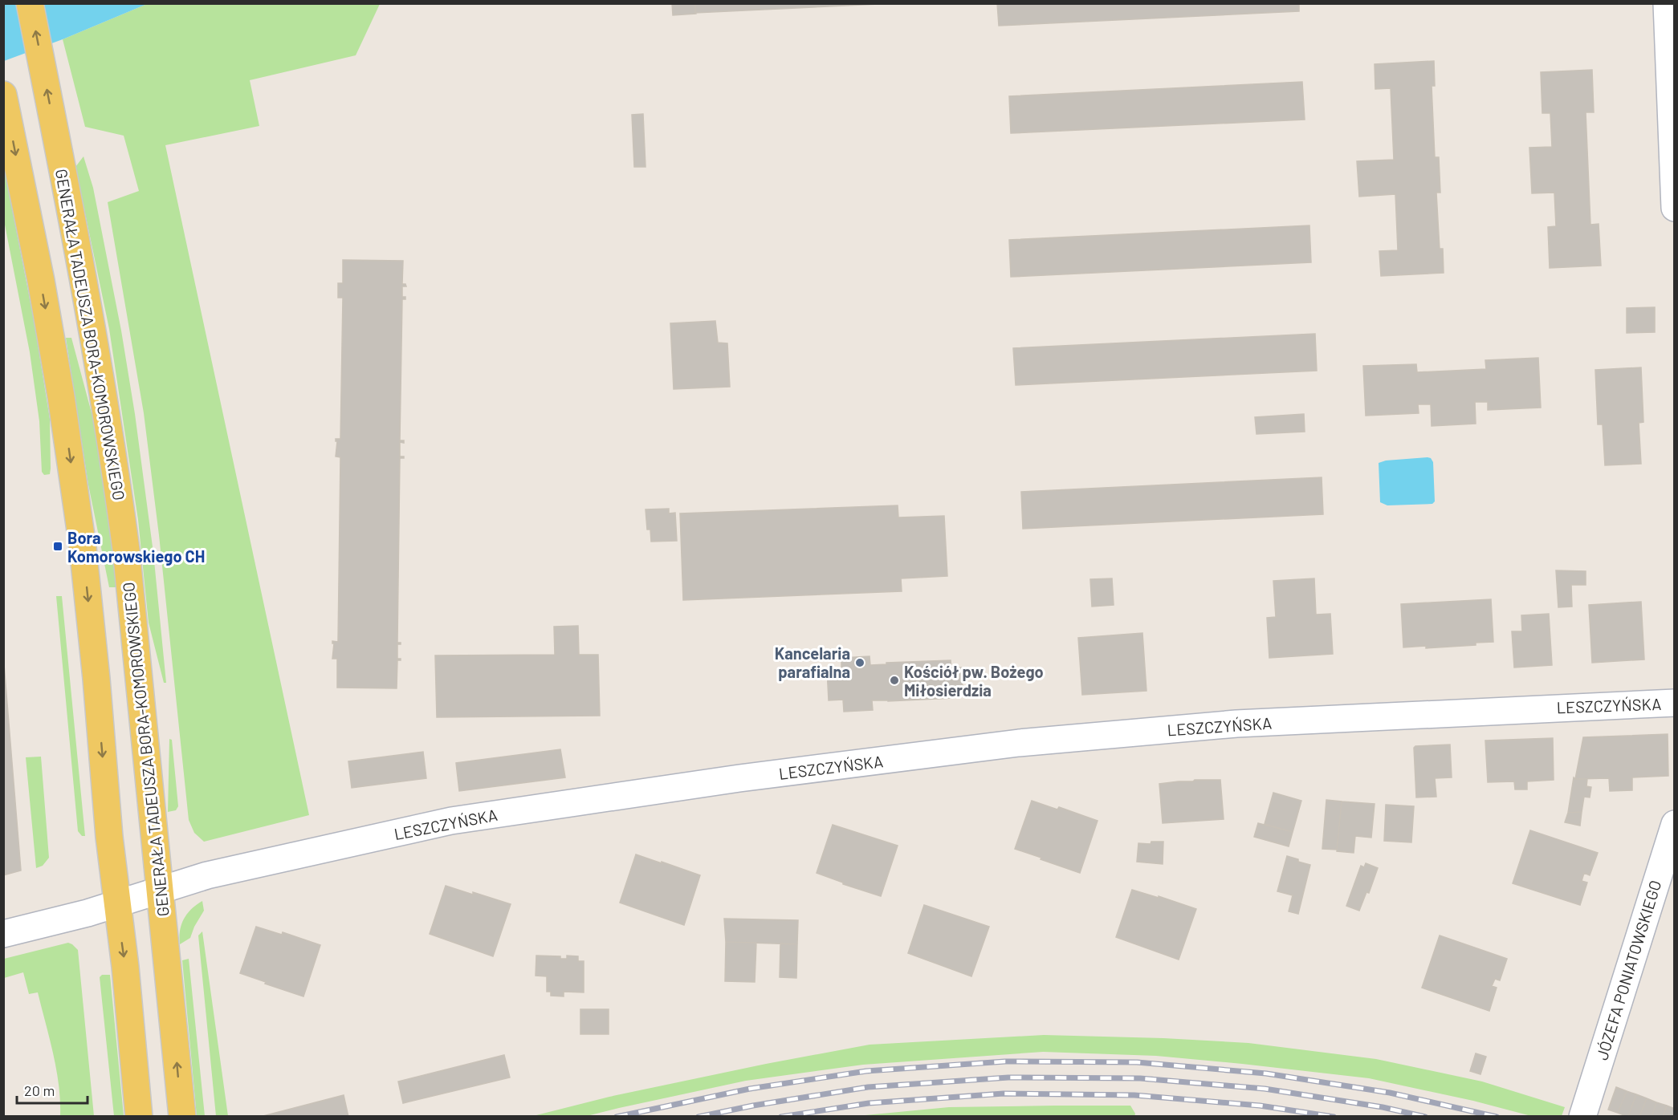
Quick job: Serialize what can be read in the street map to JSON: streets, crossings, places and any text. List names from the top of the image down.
{
  "streets": {
    "main road": ["GENERAŁA TADEUSZA BORA-KOMOROWSKIEGO"],
    "street": ["LESZCZYŃSKA", "JÓZEFA PONIATOWSKIEGO"]
  },
  "crossings": [
    ["GENERAŁA TADEUSZA BORA-KOMOROWSKIEGO", "LESZCZYŃSKA"]
  ],
  "places": {
    "transit": ["Bora Komorowskiego CH"],
    "other": ["Kancelaria parafialna", "Kościół pw. Bożego Miłosierdzia"]
  },
  "scale_bar": "20 m"
}
